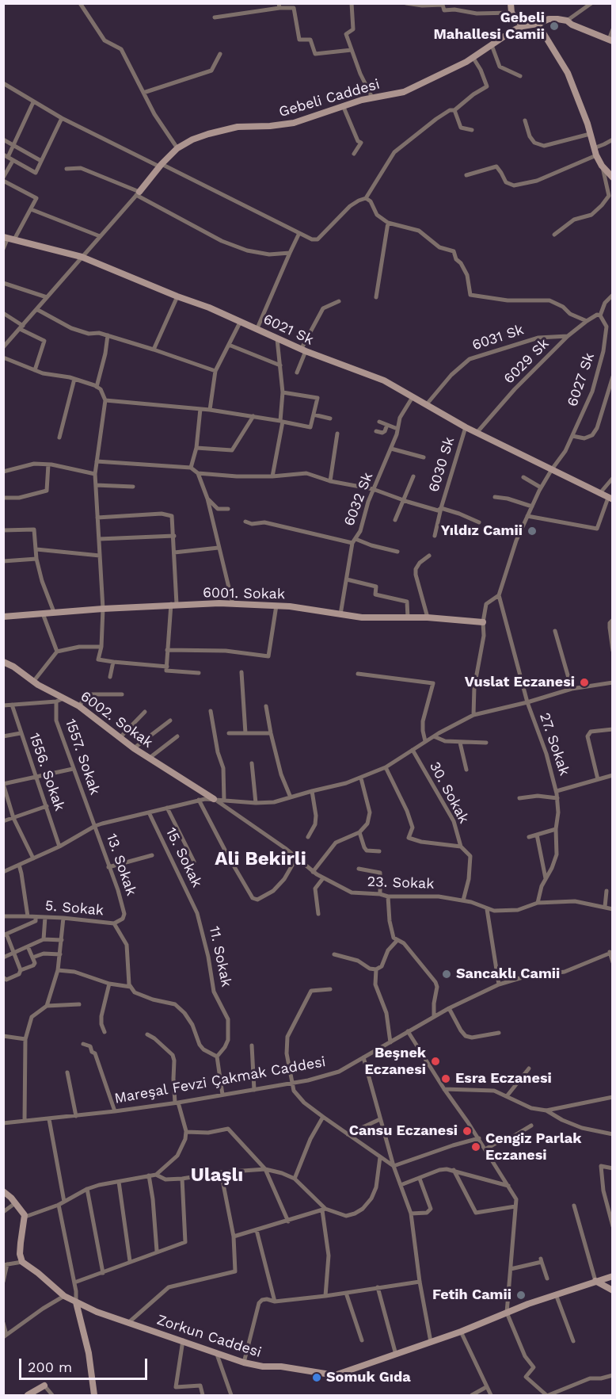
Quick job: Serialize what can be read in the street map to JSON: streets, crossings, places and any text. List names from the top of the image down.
{
  "streets": {
    "street": [
      "Gebeli Caddesi",
      "6021 Sk",
      "6031 Sk",
      "6029 Sk",
      "6027 Sk",
      "6030 Sk",
      "6032 Sk",
      "6001. Sokak",
      "6002. Sokak",
      "27. Sokak",
      "1557. Sokak",
      "1556. Sokak",
      "30. Sokak",
      "15. Sokak",
      "13. Sokak",
      "23. Sokak",
      "5. Sokak",
      "11. Sokak",
      "Mareşal Fevzi Çakmak Caddesi",
      "Zorkun Caddesi"
    ]
  },
  "crossings": [
    ["Gebeli Caddesi", "6021 Sk"],
    ["6021 Sk", "6031 Sk"],
    ["6021 Sk", "6029 Sk"],
    ["6021 Sk", "6027 Sk"],
    ["6021 Sk", "6030 Sk"],
    ["6021 Sk", "6032 Sk"],
    ["6031 Sk", "6029 Sk"],
    ["6027 Sk", "27. Sokak"],
    ["6032 Sk", "6001. Sokak"],
    ["6002. Sokak", "1557. Sokak"],
    ["6002. Sokak", "23. Sokak"],
    ["27. Sokak", "23. Sokak"],
    ["1557. Sokak", "13. Sokak"],
    ["30. Sokak", "23. Sokak"],
    ["15. Sokak", "11. Sokak"],
    ["13. Sokak", "5. Sokak"]
  ],
  "districts": ["Ali Bekirli", "Ulaşlı"],
  "places": [
    "Gebeli Mahallesi Camii",
    "Yıldız Camii",
    "Vuslat Eczanesi",
    "Sancaklı Camii",
    "Beşnek Eczanesi",
    "Esra Eczanesi",
    "Cansu Eczanesi",
    "Cengiz Parlak Eczanesi",
    "Fetih Camii",
    "Somuk Gıda"
  ],
  "scale_bar": "200 m"
}
